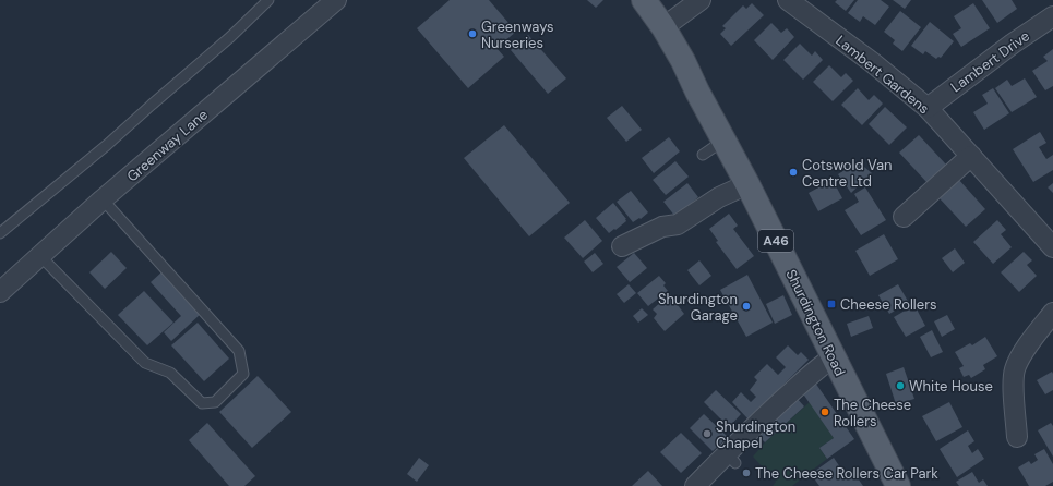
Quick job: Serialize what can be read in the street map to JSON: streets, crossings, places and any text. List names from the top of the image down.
{
  "streets": {
    "main road": ["A46", "Shurdington Road"],
    "street": ["Lambert Drive", "Lambert Gardens", "Greenway Lane"]
  },
  "crossings": [
    ["Lambert Drive", "Lambert Gardens"]
  ],
  "places": {
    "other": [
      "Greenways Nurseries",
      "Cotswold Van Centre Ltd",
      "Shurdington Garage",
      "White House",
      "The Cheese Rollers",
      "Shurdington Chapel",
      "The Cheese Rollers Car Park"
    ],
    "transit": ["Cheese Rollers"]
  }
}
